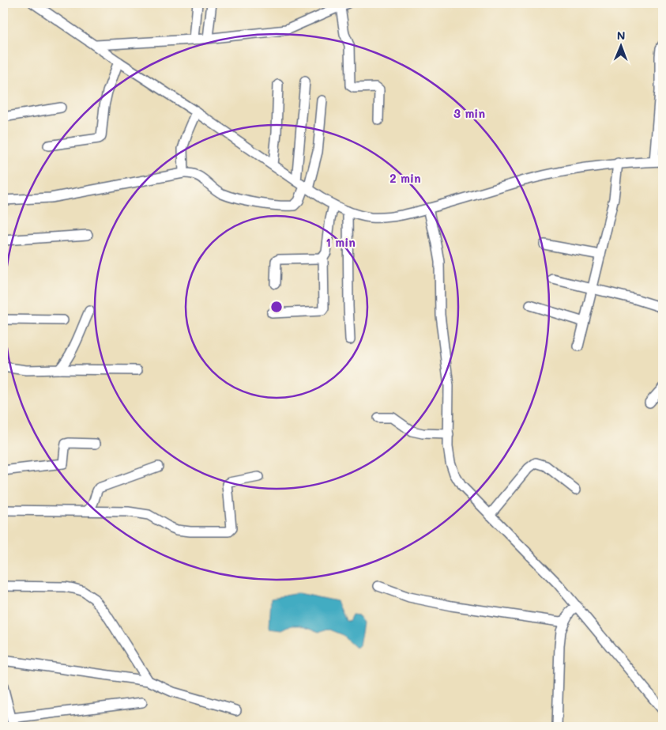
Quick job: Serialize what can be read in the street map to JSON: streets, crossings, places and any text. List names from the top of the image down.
{
  "north": "top",
  "rings": ["3 min", "2 min", "1 min"]
}
